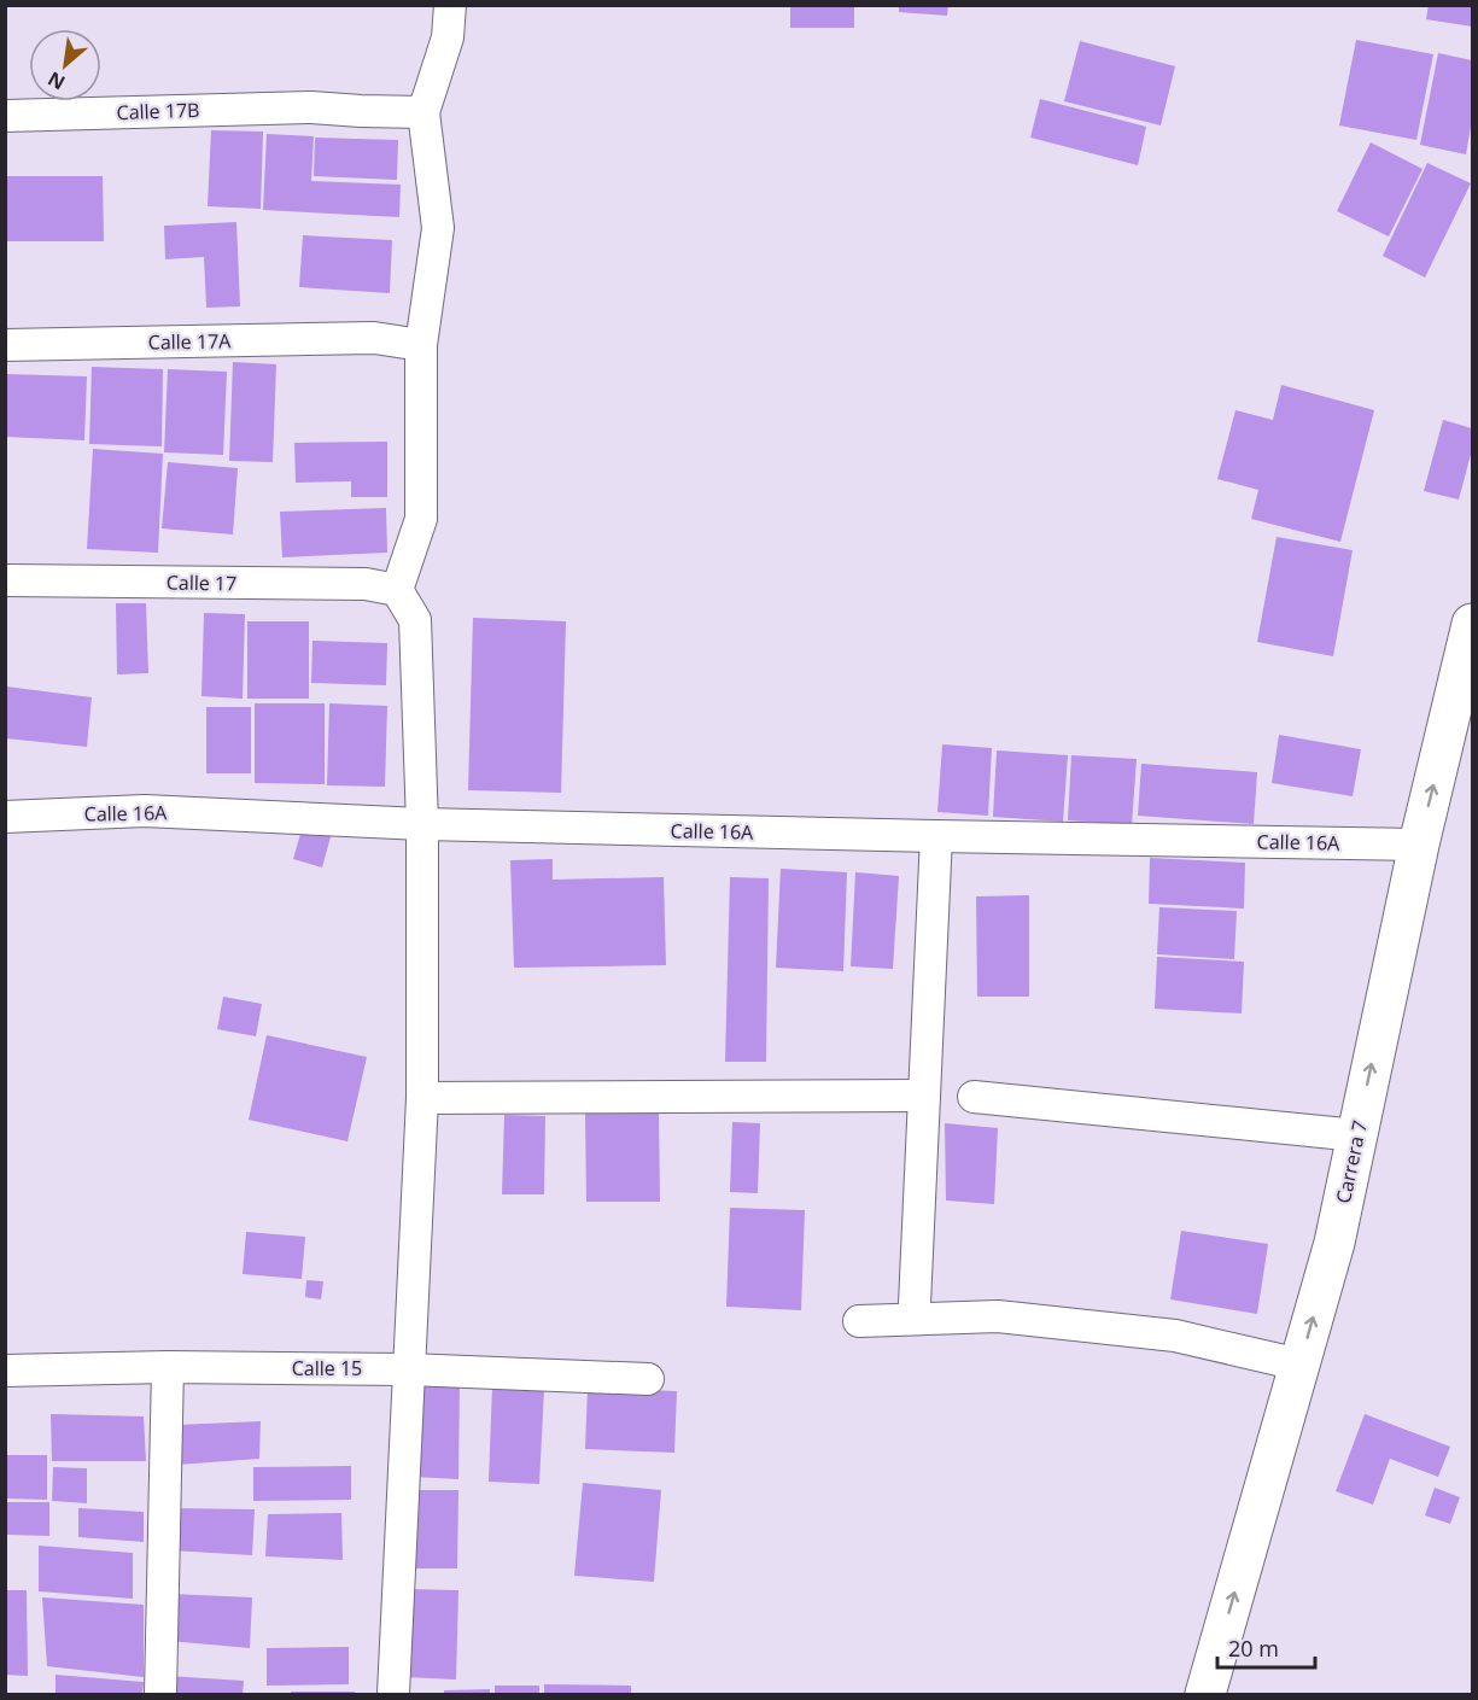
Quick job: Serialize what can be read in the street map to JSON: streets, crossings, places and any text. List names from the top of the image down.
{
  "streets": {
    "main road": ["Carrera 7"],
    "street": [
      "Calle 17B",
      "Calle 17A",
      "Calle 17",
      "Calle 16A",
      "Calle 15"
    ]
  },
  "crossings": [
    ["Calle 16A", "Carrera 7"]
  ],
  "one_way": ["Carrera 7"],
  "scale_bar": "20 m",
  "north": "bottom left"
}
